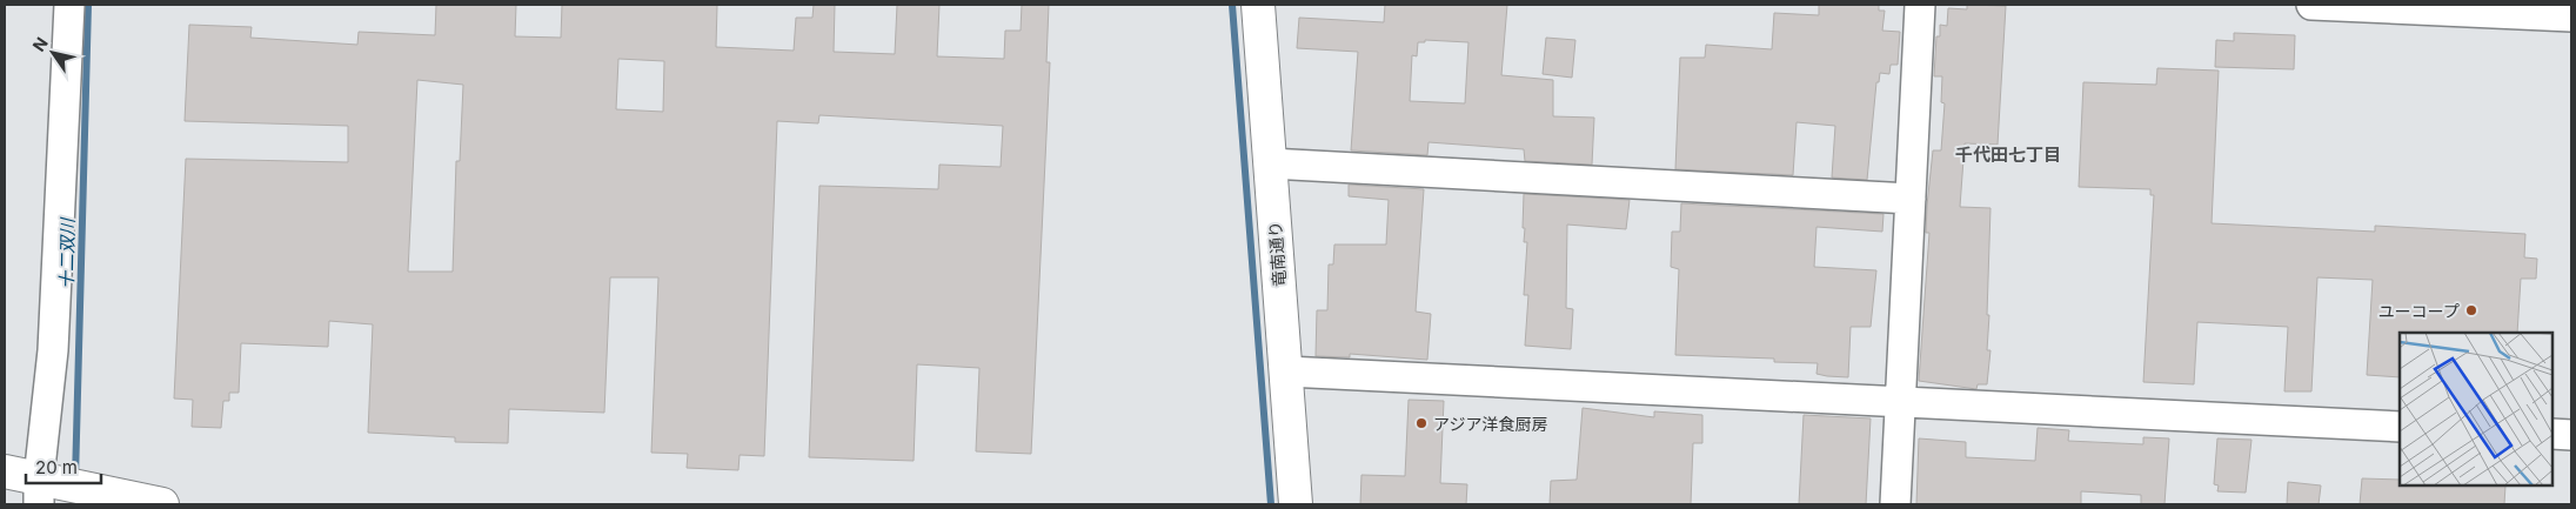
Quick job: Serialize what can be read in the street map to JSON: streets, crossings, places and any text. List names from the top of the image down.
{
  "streets": {
    "street": ["竜南通り"]
  },
  "districts": ["千代田七丁目"],
  "water": ["十二双川"],
  "places": ["ユーコープ", "アジア洋食厨房"],
  "scale_bar": "20 m",
  "north": "top left"
}
